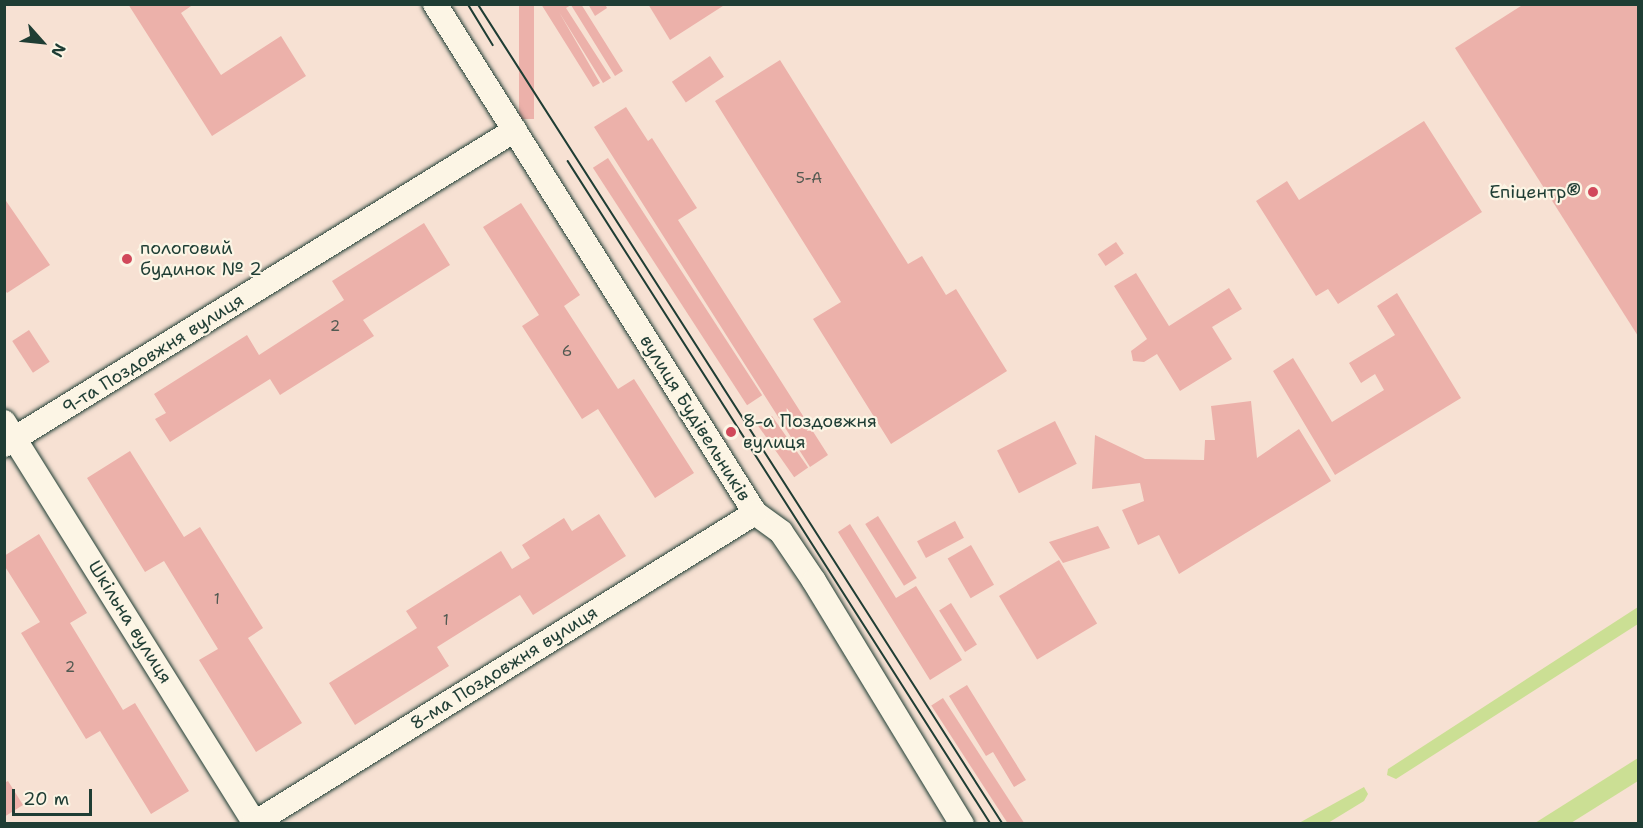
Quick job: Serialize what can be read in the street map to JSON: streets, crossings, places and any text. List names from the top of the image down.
{
  "streets": {
    "street": [
      "9-та Поздовжня вулиця",
      "вулиця Будівельників",
      "Шкільна вулиця",
      "8-ма Поздовжня вулиця"
    ]
  },
  "crossings": [
    ["9-та Поздовжня вулиця", "вулиця Будівельників"],
    ["9-та Поздовжня вулиця", "Шкільна вулиця"],
    ["вулиця Будівельників", "8-ма Поздовжня вулиця"],
    ["Шкільна вулиця", "8-ма Поздовжня вулиця"]
  ],
  "places": ["Епіцентр®", "пологовий будинок № 2", "8-а Поздовжня вулиця"],
  "house_numbers": [
    "5-А",
    "2",
    "6",
    "1",
    "1",
    "2"
  ],
  "scale_bar": "20 m",
  "north": "bottom right"
}
